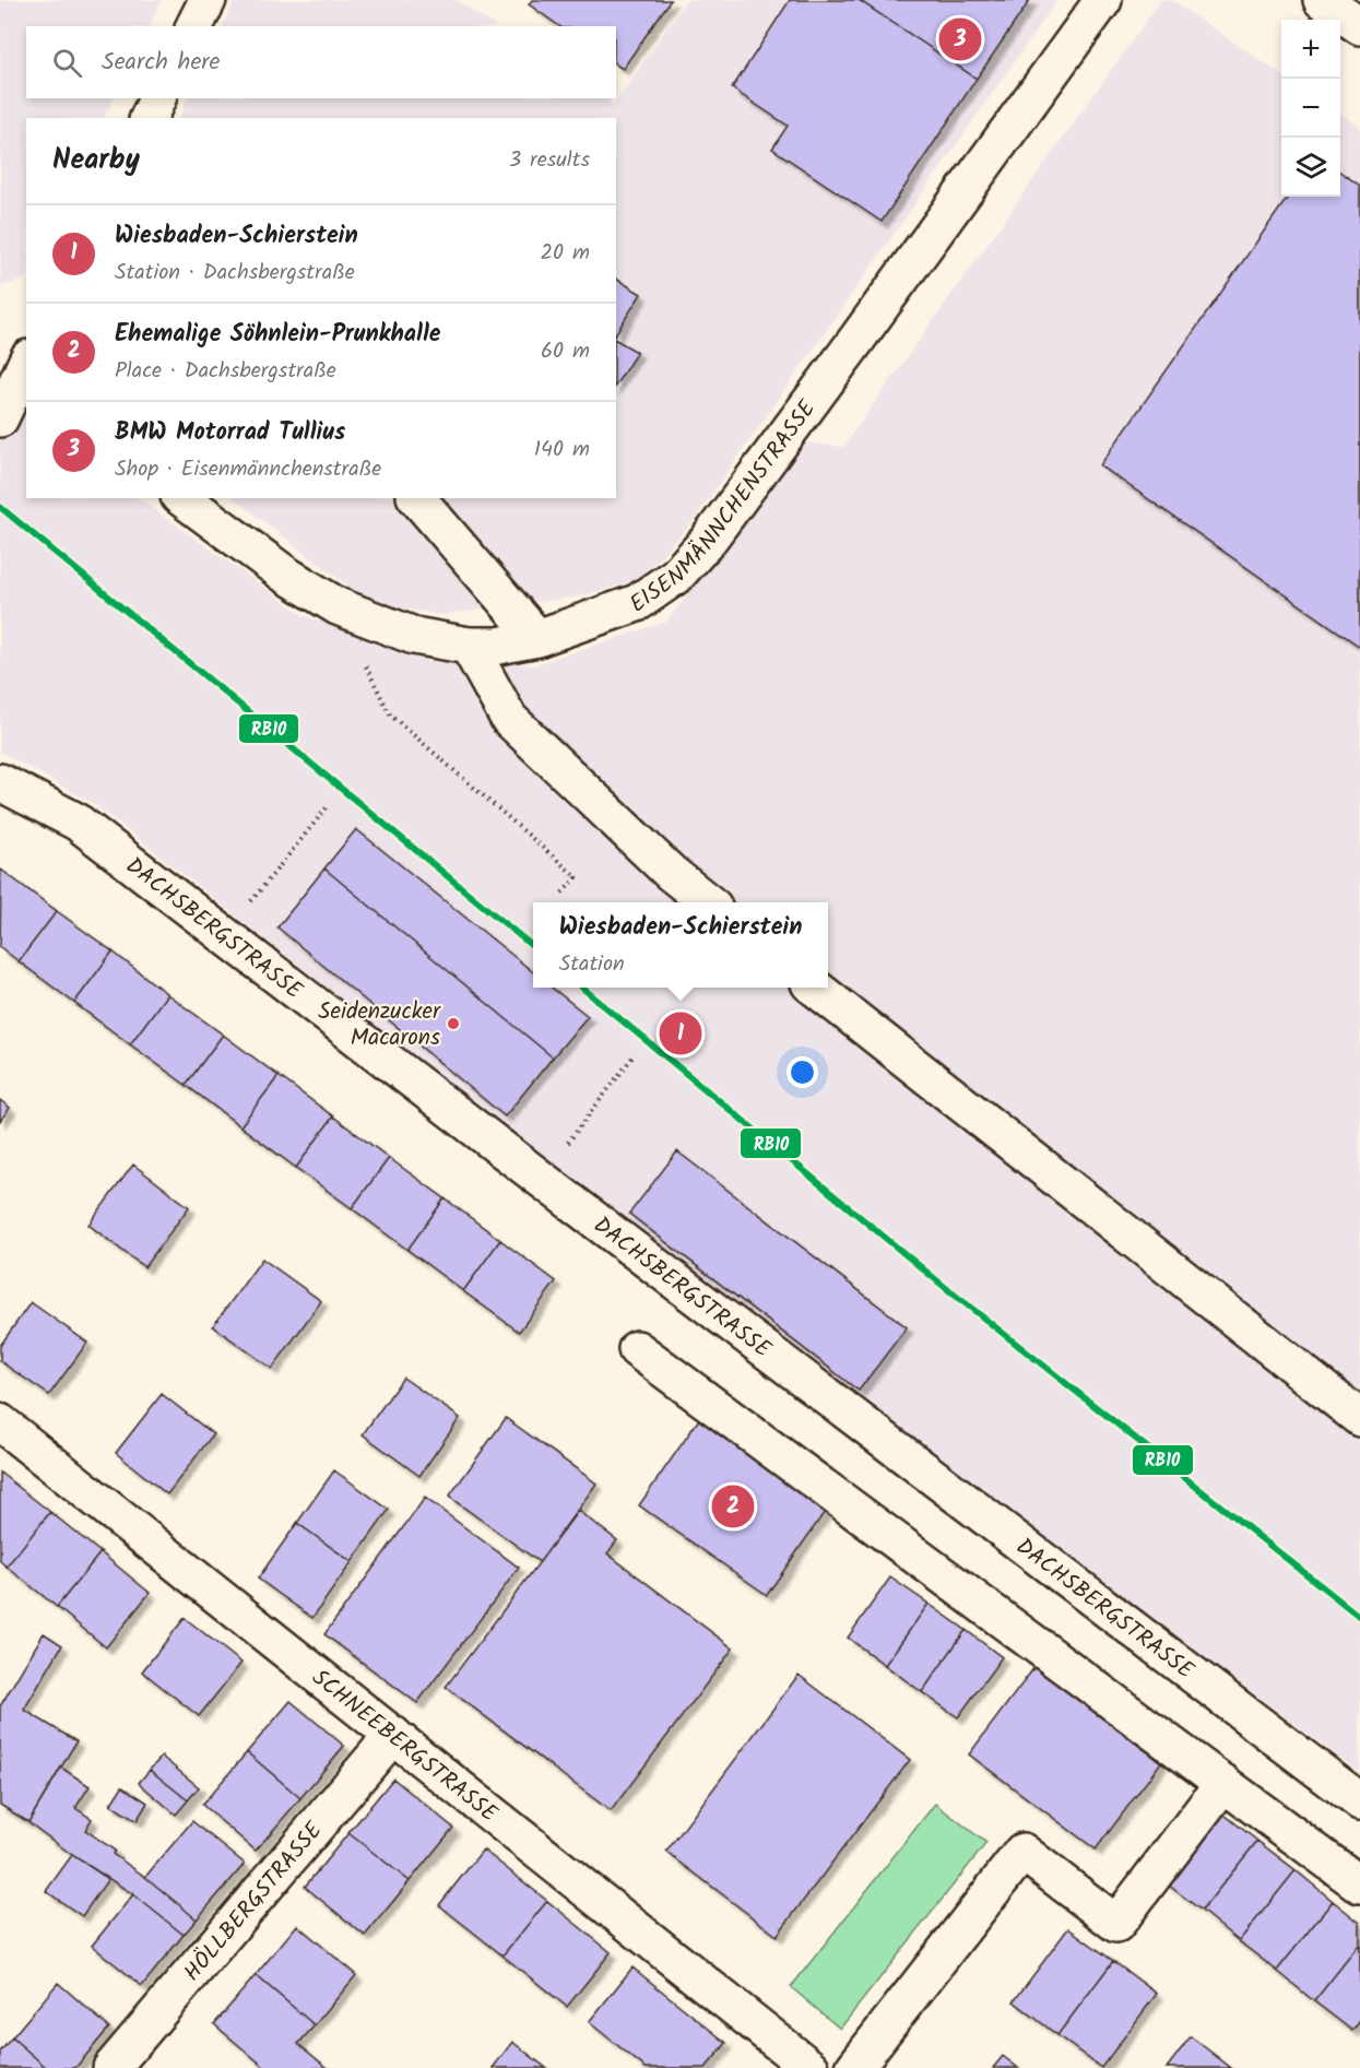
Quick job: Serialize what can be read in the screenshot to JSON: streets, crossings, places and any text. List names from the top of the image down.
{
  "streets": {
    "street": [
      "EISENMÄNNCHENSTRASSE",
      "DACHSBERGSTRASSE",
      "SCHNEEBERGSTRASSE",
      "HÖLLBERGSTRASSE"
    ]
  },
  "crossings": [
    ["SCHNEEBERGSTRASSE", "HÖLLBERGSTRASSE"]
  ],
  "places": ["Seidenzucker Macarons"],
  "lines": ["transit line RB10"],
  "page": {
    "pins": ["3", "1", "2"],
    "map_buttons": ["+", "−"],
    "search": "Search here",
    "heading": ["Nearby", "3 results"],
    "list": [
      {
        "mark": "1",
        "name": "Wiesbaden-Schierstein",
        "note": "Station · Dachsbergstraße",
        "value": "20 m"
      },
      {
        "mark": "2",
        "name": "Ehemalige Söhnlein-Prunkhalle",
        "note": "Place · Dachsbergstraße",
        "value": "60 m"
      },
      {
        "mark": "3",
        "name": "BMW Motorrad Tullius",
        "note": "Shop · Eisenmännchenstraße",
        "value": "140 m"
      }
    ],
    "popup": ["Wiesbaden-Schierstein", "Station"]
  }
}
